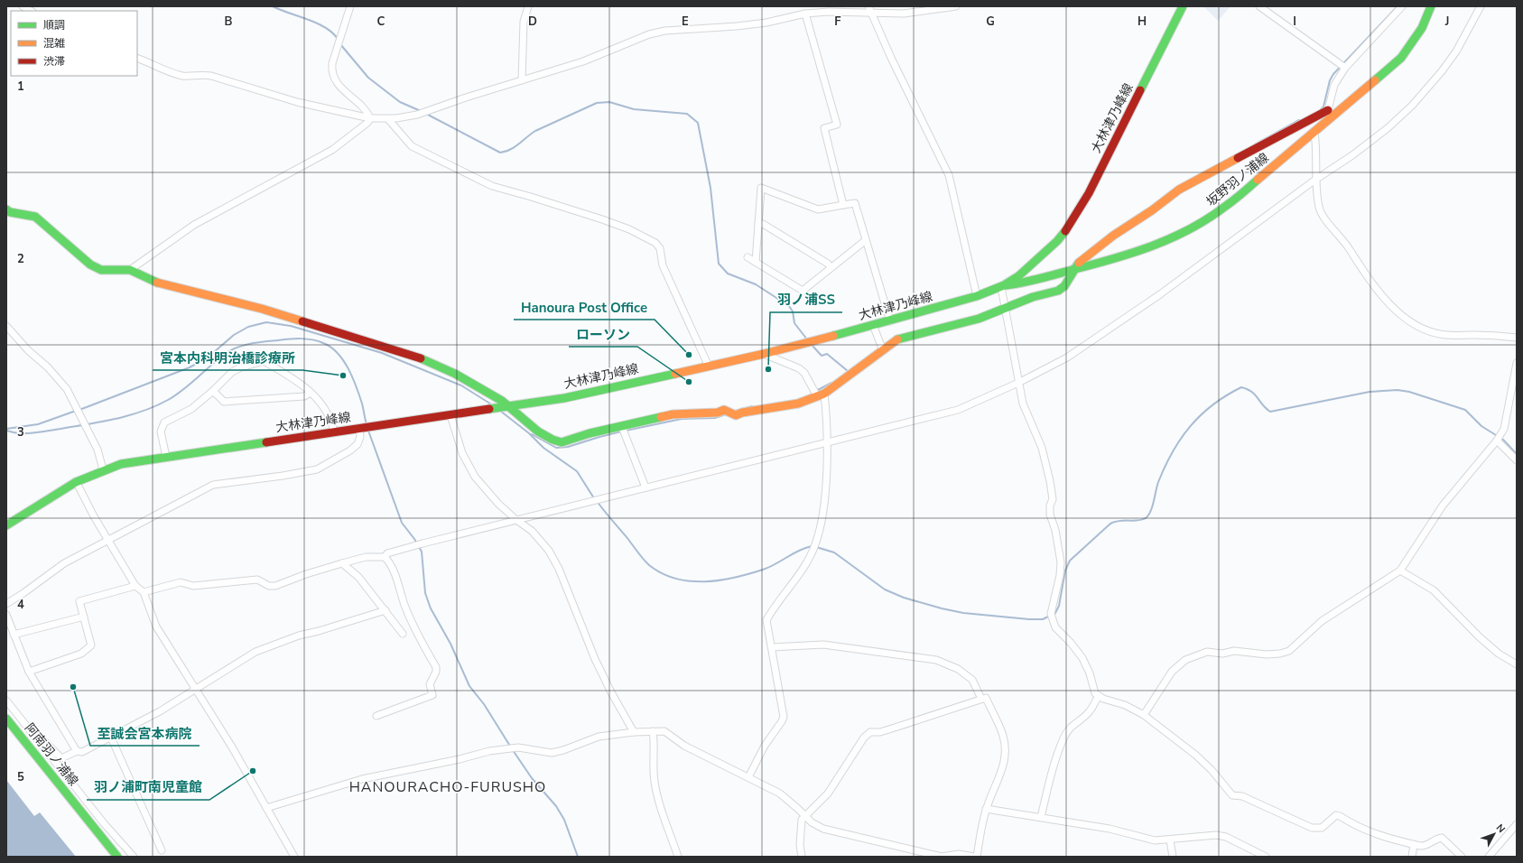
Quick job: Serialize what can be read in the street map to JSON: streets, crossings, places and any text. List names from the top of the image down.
{
  "streets": {
    "main road": ["大林津乃峰線", "坂野羽ノ浦線", "阿南羽ノ浦線"]
  },
  "crossings": [
    ["大林津乃峰線", "坂野羽ノ浦線"]
  ],
  "districts": ["HANOURACHO-FURUSHO"],
  "places": [
    "Hanoura Post Office",
    "羽ノ浦SS",
    "宮本内科明治橋診療所",
    "ローソン",
    "至誠会宮本病院",
    "羽ノ浦町南児童館"
  ],
  "legend": ["順調", "混雑", "渋滞"],
  "north": "top right",
  "grid": {
    "columns": [
      "B",
      "C",
      "D",
      "E",
      "F",
      "G",
      "H",
      "I",
      "J"
    ],
    "rows": [
      "1",
      "2",
      "3",
      "4",
      "5"
    ]
  }
}
